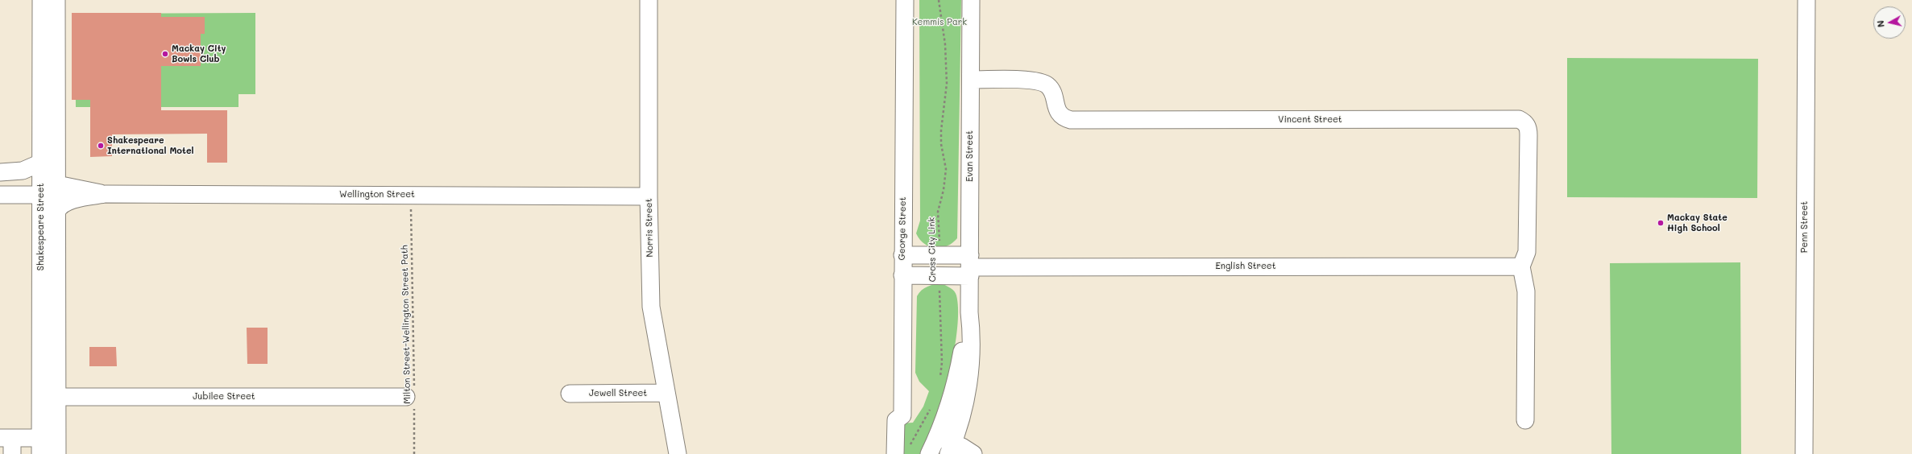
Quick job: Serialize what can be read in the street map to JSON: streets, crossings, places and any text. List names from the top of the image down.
{
  "streets": {
    "street": [
      "Vincent Street",
      "Evan Street",
      "Wellington Street",
      "Shakespeare Street",
      "Penn Street",
      "Norris Street",
      "George Street",
      "English Street",
      "Jewell Street",
      "Jubilee Street"
    ],
    "path": ["Cross City Link", "Milton Street-Wellington Street Path"]
  },
  "crossings": [
    ["Vincent Street", "Evan Street"],
    ["Vincent Street", "English Street"],
    ["Evan Street", "English Street"],
    ["Wellington Street", "Shakespeare Street"],
    ["Wellington Street", "Norris Street"],
    ["Wellington Street", "Milton Street-Wellington Street Path"],
    ["Shakespeare Street", "Jubilee Street"],
    ["Norris Street", "Jewell Street"],
    ["Milton Street-Wellington Street Path", "Jubilee Street"]
  ],
  "parks": ["Kemmis Park"],
  "places": ["Mackay City Bowls Club", "Shakespeare International Motel", "Mackay State High School"],
  "north": "left"
}
